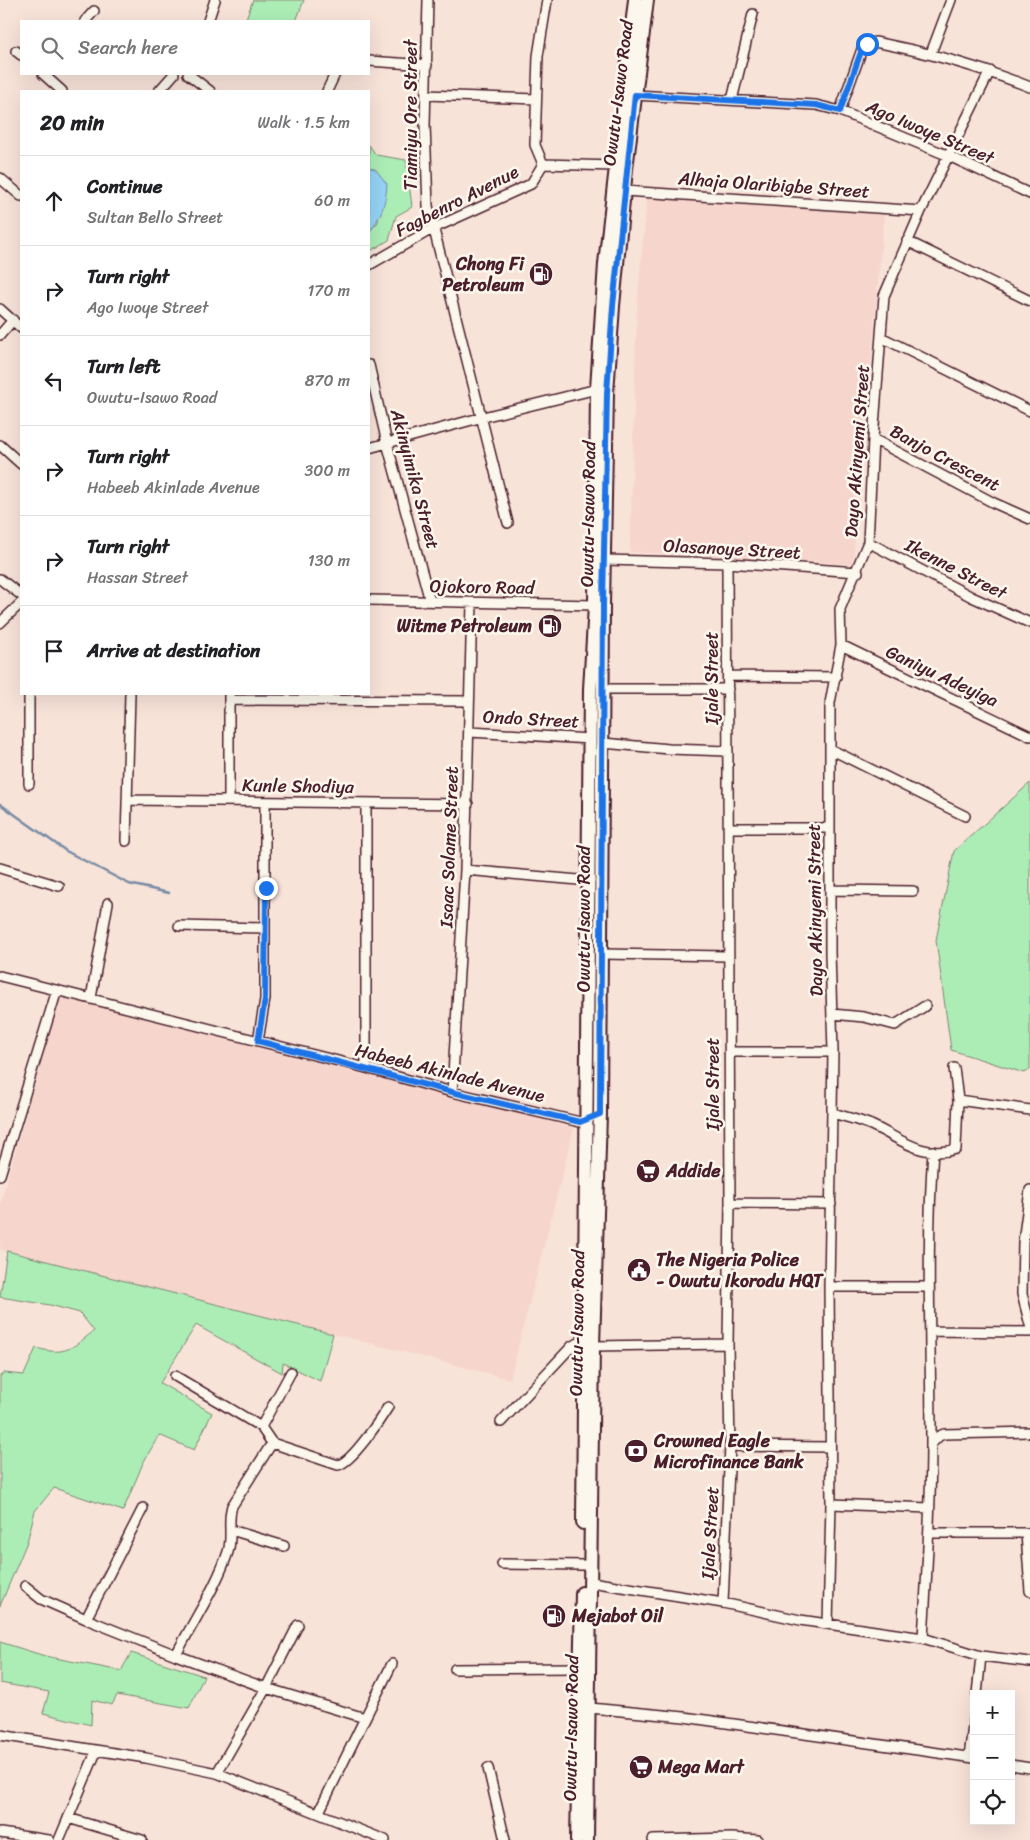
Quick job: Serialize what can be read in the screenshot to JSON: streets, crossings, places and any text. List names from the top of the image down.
{
  "streets": {
    "street": [
      "Owutu-Isawo Road",
      "Tiamiyu Ore Street",
      "Ago Iwoye Street",
      "Alhaja Olaribigbe Street",
      "Fagbenro Avenue",
      "Dayo Akinyemi Street",
      "Banjo Crescent",
      "Akinyimika Street",
      "Olasanoye Street",
      "Ikenne Street",
      "Ojokoro Road",
      "Ganiyu Adeyiga",
      "Ijale Street",
      "Ondo Street",
      "Kunle Shodiya",
      "Isaac Solame Street",
      "Habeeb Akinlade Avenue"
    ]
  },
  "crossings": [
    ["Owutu-Isawo Road", "Ago Iwoye Street"],
    ["Owutu-Isawo Road", "Alhaja Olaribigbe Street"],
    ["Owutu-Isawo Road", "Fagbenro Avenue"],
    ["Owutu-Isawo Road", "Olasanoye Street"],
    ["Owutu-Isawo Road", "Ojokoro Road"],
    ["Owutu-Isawo Road", "Ondo Street"],
    ["Owutu-Isawo Road", "Habeeb Akinlade Avenue"],
    ["Tiamiyu Ore Street", "Fagbenro Avenue"],
    ["Ago Iwoye Street", "Dayo Akinyemi Street"],
    ["Alhaja Olaribigbe Street", "Dayo Akinyemi Street"],
    ["Dayo Akinyemi Street", "Banjo Crescent"],
    ["Dayo Akinyemi Street", "Olasanoye Street"],
    ["Dayo Akinyemi Street", "Ikenne Street"],
    ["Dayo Akinyemi Street", "Ganiyu Adeyiga"],
    ["Akinyimika Street", "Ojokoro Road"],
    ["Olasanoye Street", "Ijale Street"],
    ["Ojokoro Road", "Isaac Solame Street"],
    ["Ondo Street", "Isaac Solame Street"],
    ["Kunle Shodiya", "Isaac Solame Street"],
    ["Isaac Solame Street", "Habeeb Akinlade Avenue"]
  ],
  "places": {
    "fuel station": ["Chong Fi Petroleum", "Witme Petroleum", "Mejabot Oil"],
    "supermarket": ["Addide", "Mega Mart"],
    "public building": ["The Nigeria Police - Owutu Ikorodu HQT"],
    "bank": ["Crowned Eagle Microfinance Bank"]
  },
  "page": {
    "search": "Search here",
    "heading": ["20 min", "Walk · 1.5 km"],
    "list": [
      ["Continue", "Sultan Bello Street", "60 m"],
      ["Turn right", "Ago Iwoye Street", "170 m"],
      ["Turn left", "Owutu-Isawo Road", "870 m"],
      ["Turn right", "Habeeb Akinlade Avenue", "300 m"],
      ["Turn right", "Hassan Street", "130 m"],
      "Arrive at destination"
    ],
    "map_buttons": ["+", "−"]
  }
}
